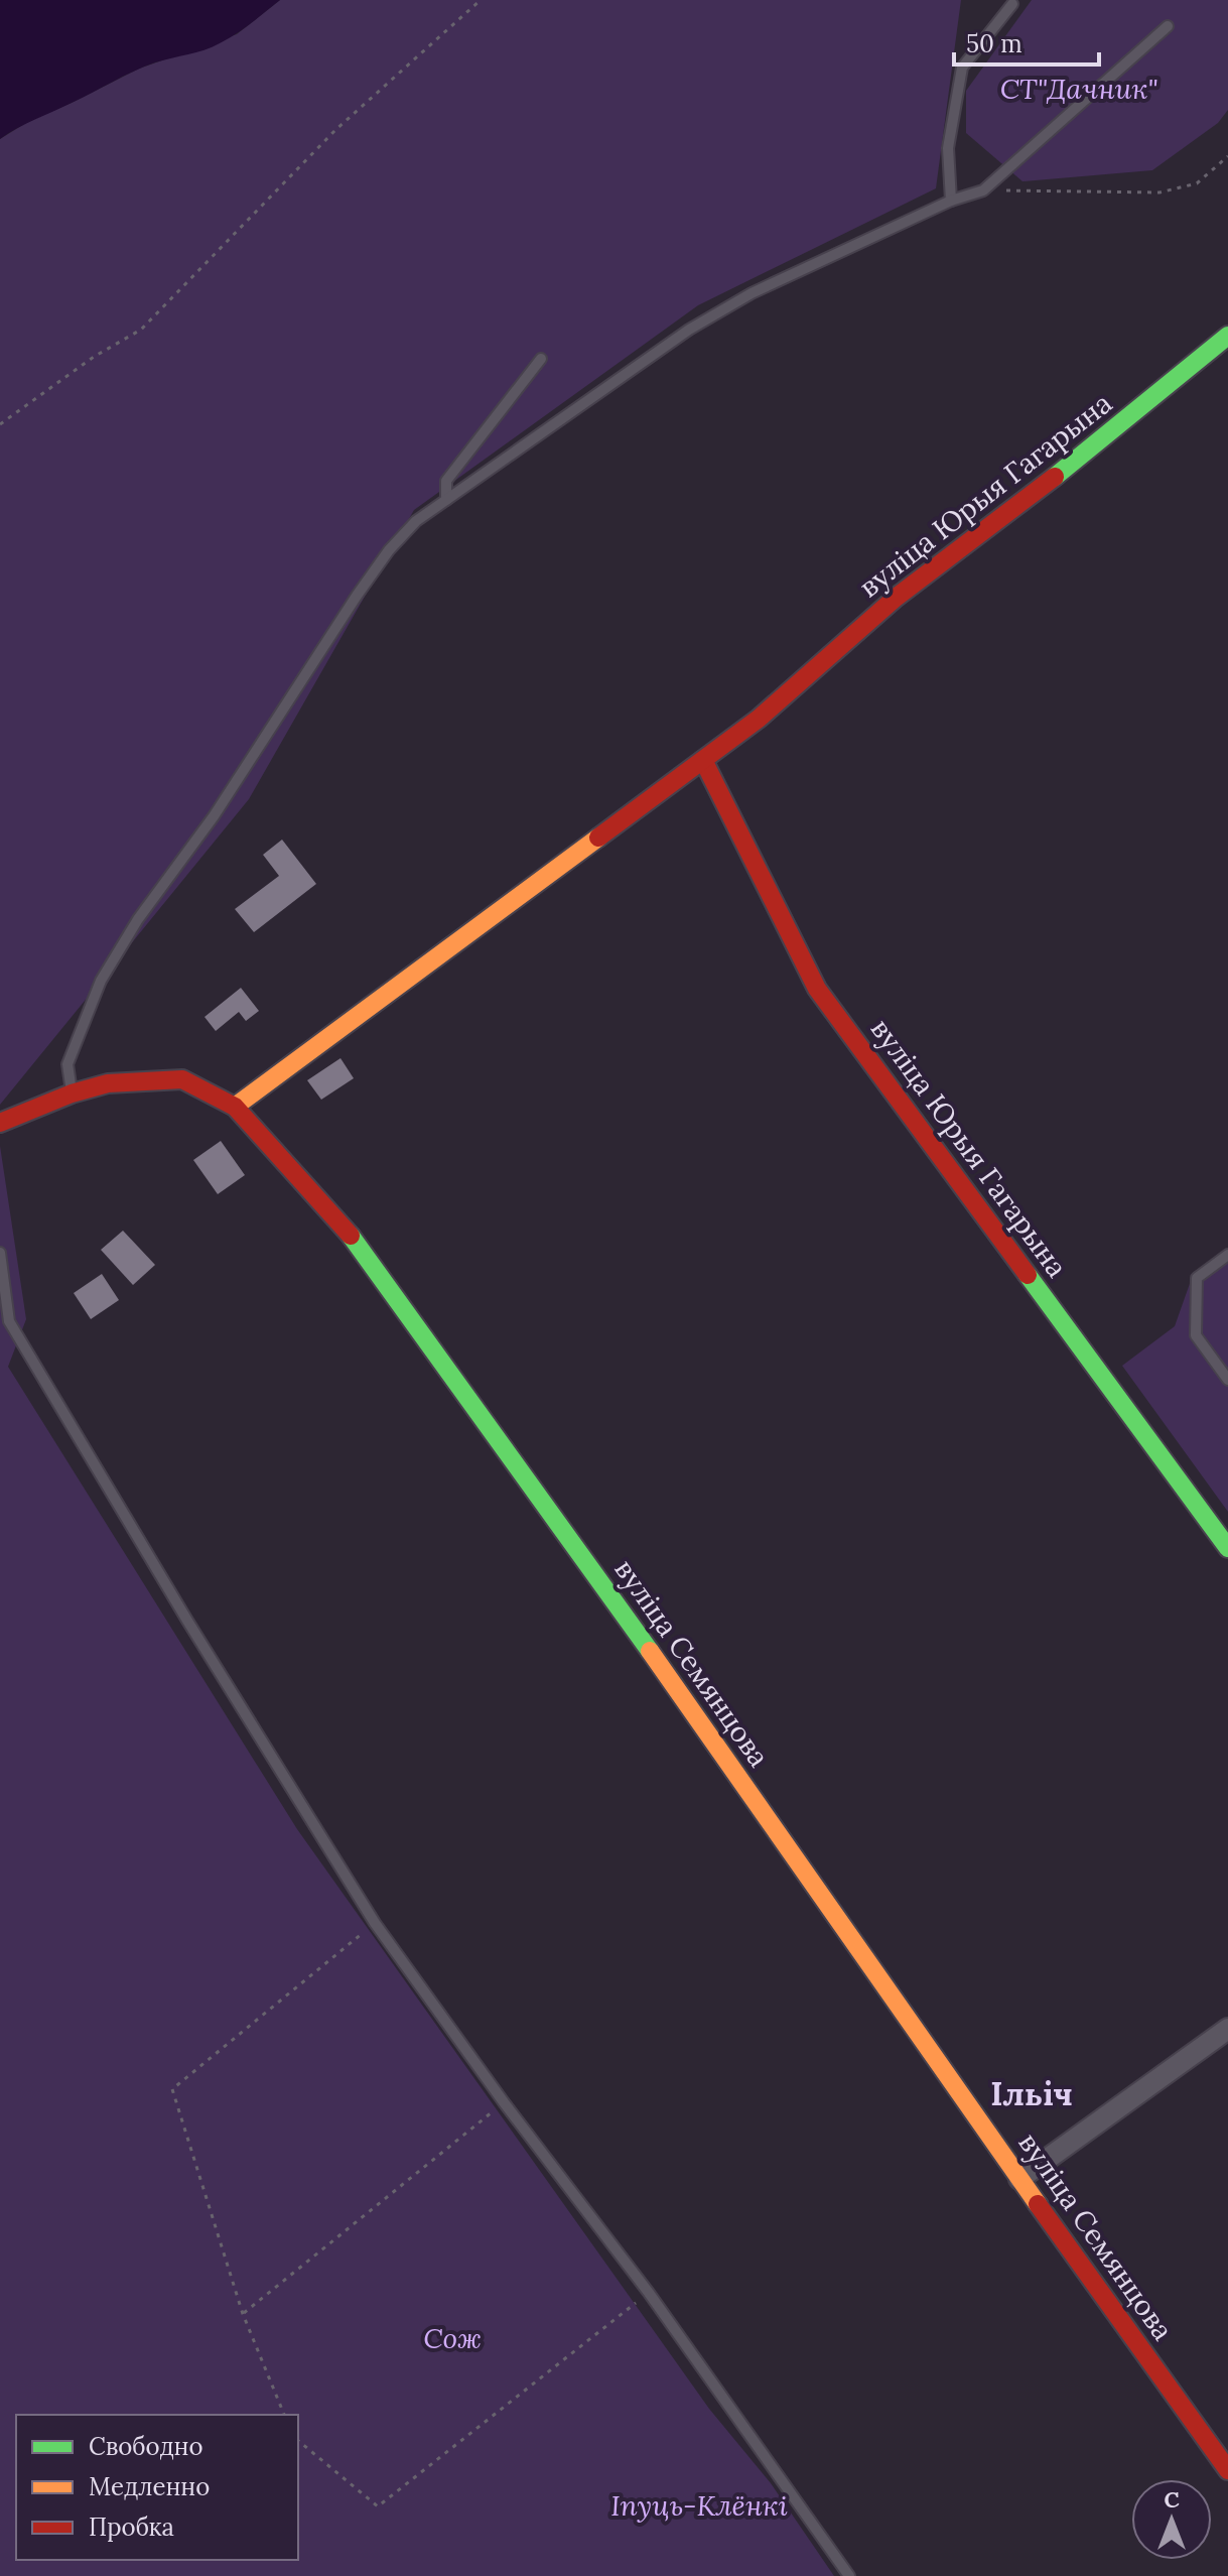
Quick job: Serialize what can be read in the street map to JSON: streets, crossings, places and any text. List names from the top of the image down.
{
  "streets": {
    "street": ["вуліца Юрыя Гагарына", "вуліца Семянцова"]
  },
  "crossings": [
    ["вуліца Юрыя Гагарына", "вуліца Семянцова"]
  ],
  "districts": ["Ільіч"],
  "parks": ["СТ\"Дачник\"", "Сож", "Іпуць-Клёнкі"],
  "legend": ["Свободно", "Медленно", "Пробка"],
  "scale_bar": "50 m",
  "north": "top"
}
